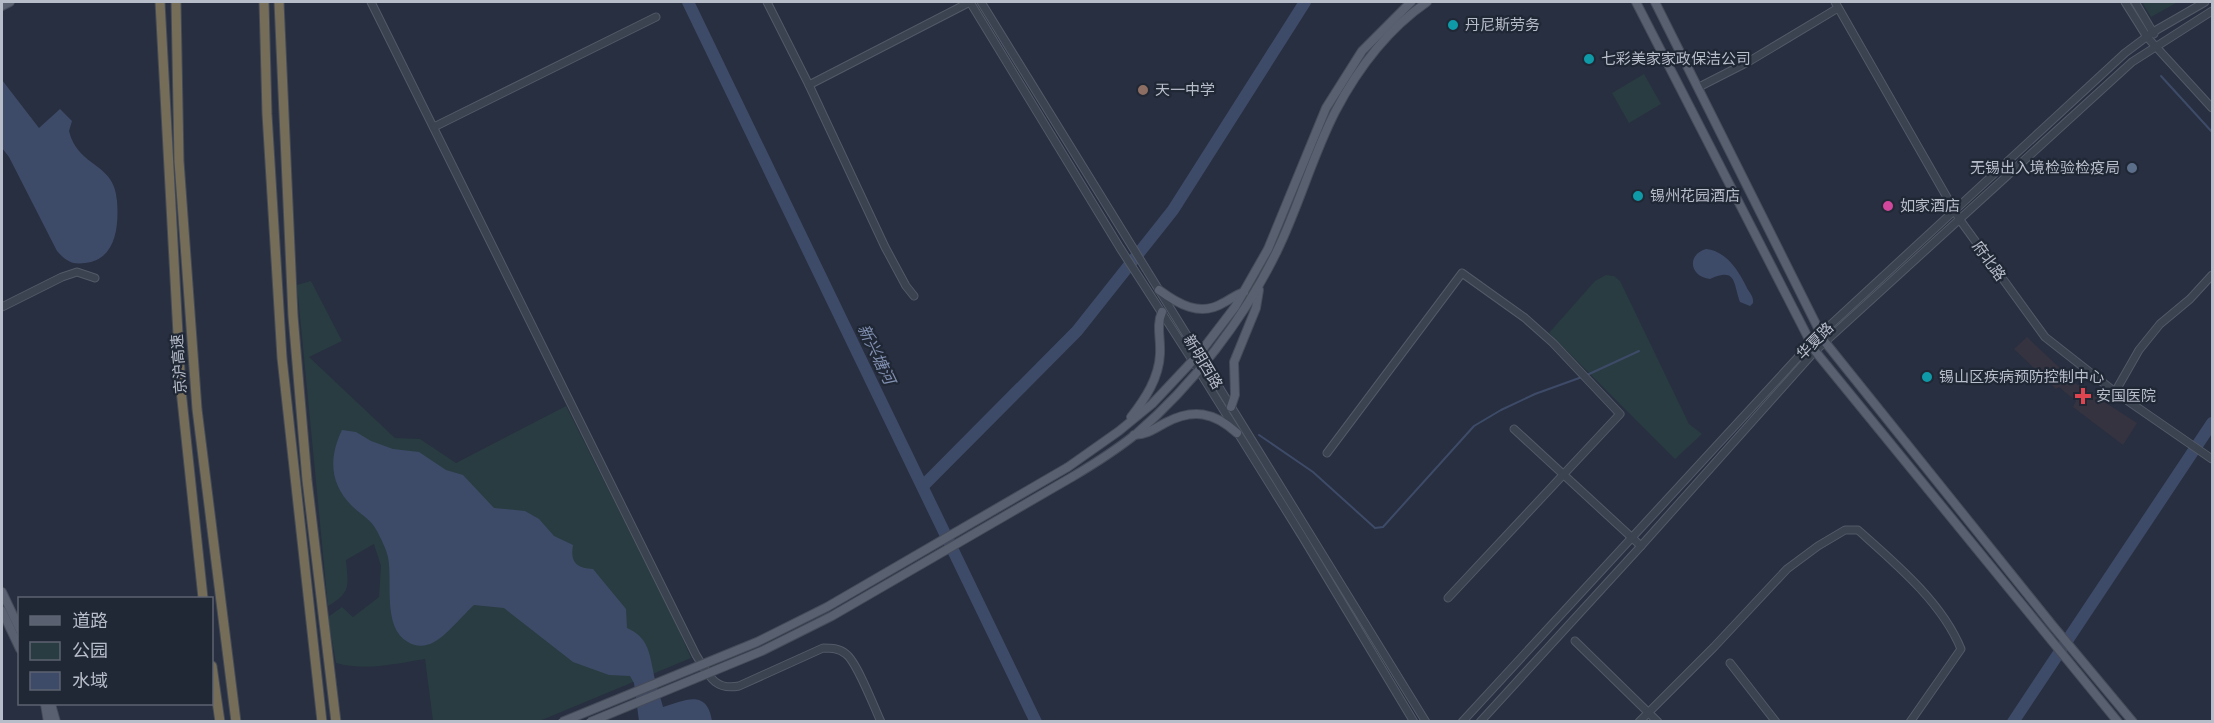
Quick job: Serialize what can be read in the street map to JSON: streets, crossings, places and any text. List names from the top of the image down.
{
  "streets": {
    "highway": ["京沪高速"],
    "street": ["府北路", "华夏路", "新明西路"]
  },
  "crossings": [
    ["府北路", "华夏路"]
  ],
  "water": ["新兴塘河"],
  "places": {
    "other": [
      "丹尼斯劳务",
      "七彩美家家政保洁公司",
      "天一中学",
      "无锡出入境检验检疫局",
      "锡州花园酒店",
      "如家酒店",
      "锡山区疾病预防控制中心"
    ],
    "health": ["安国医院"]
  },
  "legend": ["道路", "公园", "水域"]
}
